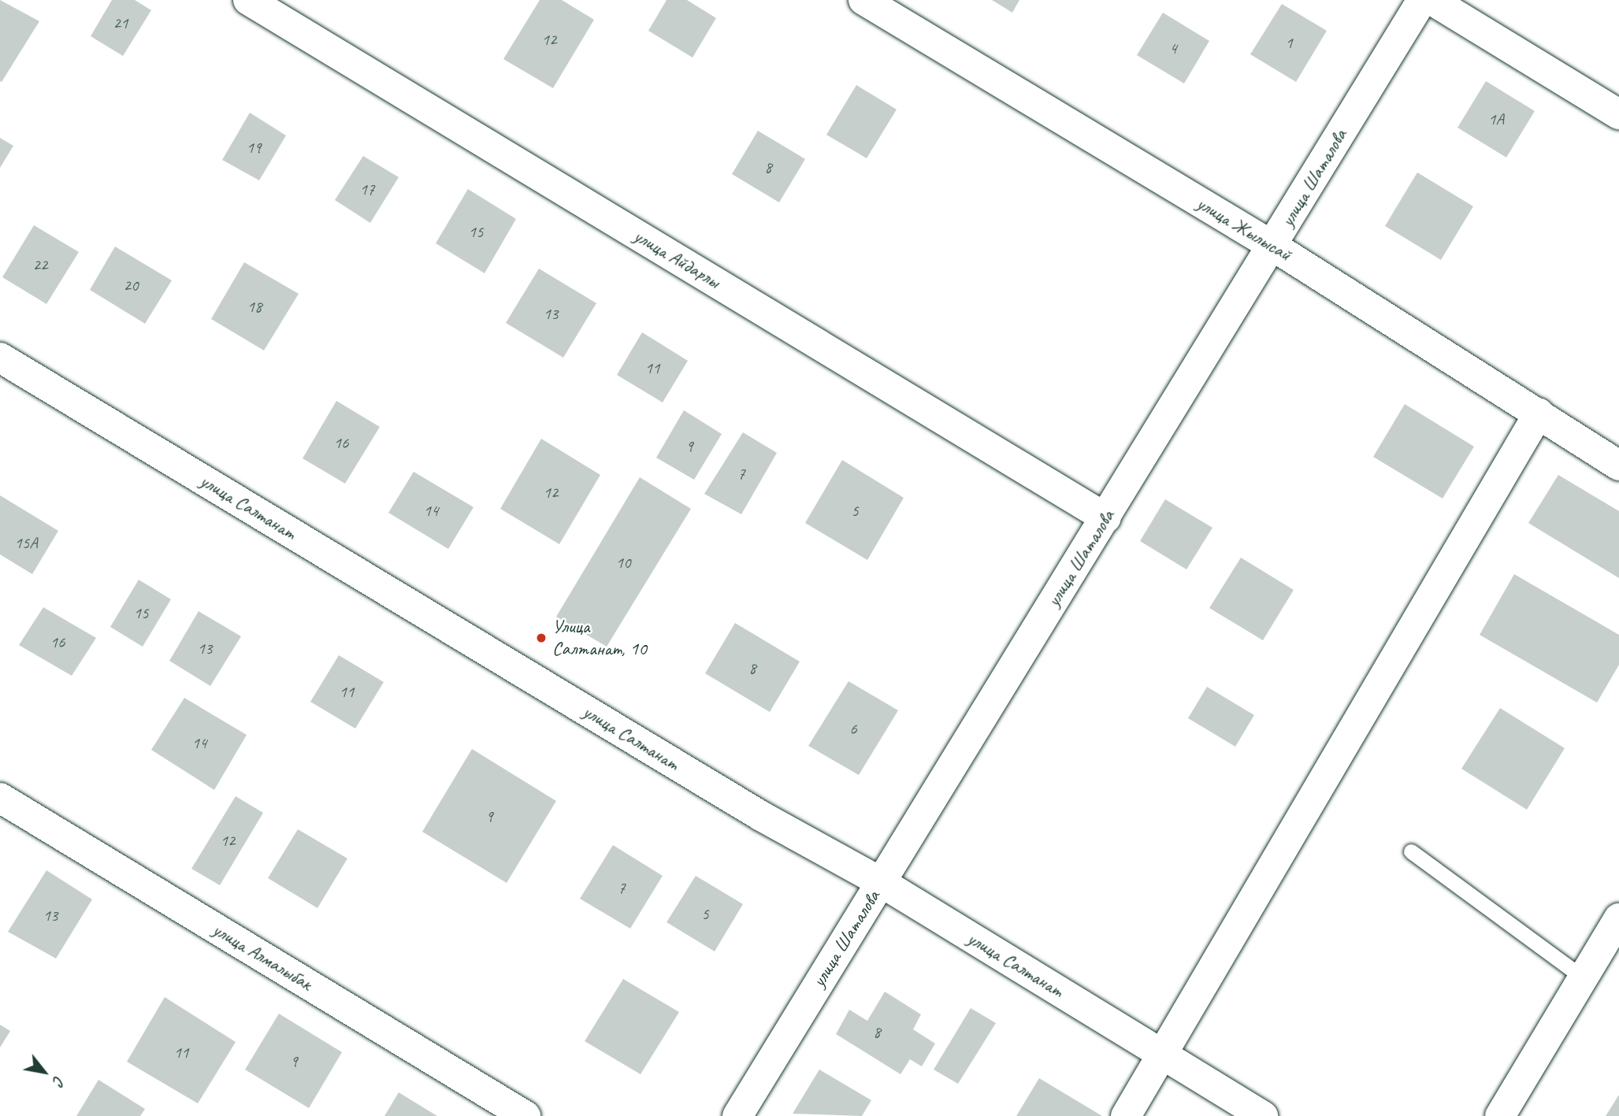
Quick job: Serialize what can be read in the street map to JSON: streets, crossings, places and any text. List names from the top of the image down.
{
  "streets": {
    "street": [
      "улица Шаталова",
      "улица Жылысай",
      "улица Айдарлы",
      "улица Салтанат",
      "улица Алмалыбак"
    ]
  },
  "crossings": [
    ["улица Шаталова", "улица Жылысай"],
    ["улица Шаталова", "улица Айдарлы"],
    ["улица Шаталова", "улица Салтанат"]
  ],
  "places": ["Улица Салтанат, 10"],
  "house_numbers": [
    "21",
    "12",
    "1",
    "4",
    "1А",
    "19",
    "8",
    "17",
    "15",
    "22",
    "20",
    "18",
    "13",
    "11",
    "16",
    "9",
    "7",
    "12",
    "14",
    "5",
    "15А",
    "10",
    "15",
    "16",
    "13",
    "8",
    "11",
    "6",
    "14",
    "9",
    "12",
    "7",
    "5",
    "13",
    "8",
    "11",
    "9"
  ],
  "north": "bottom right"
}
